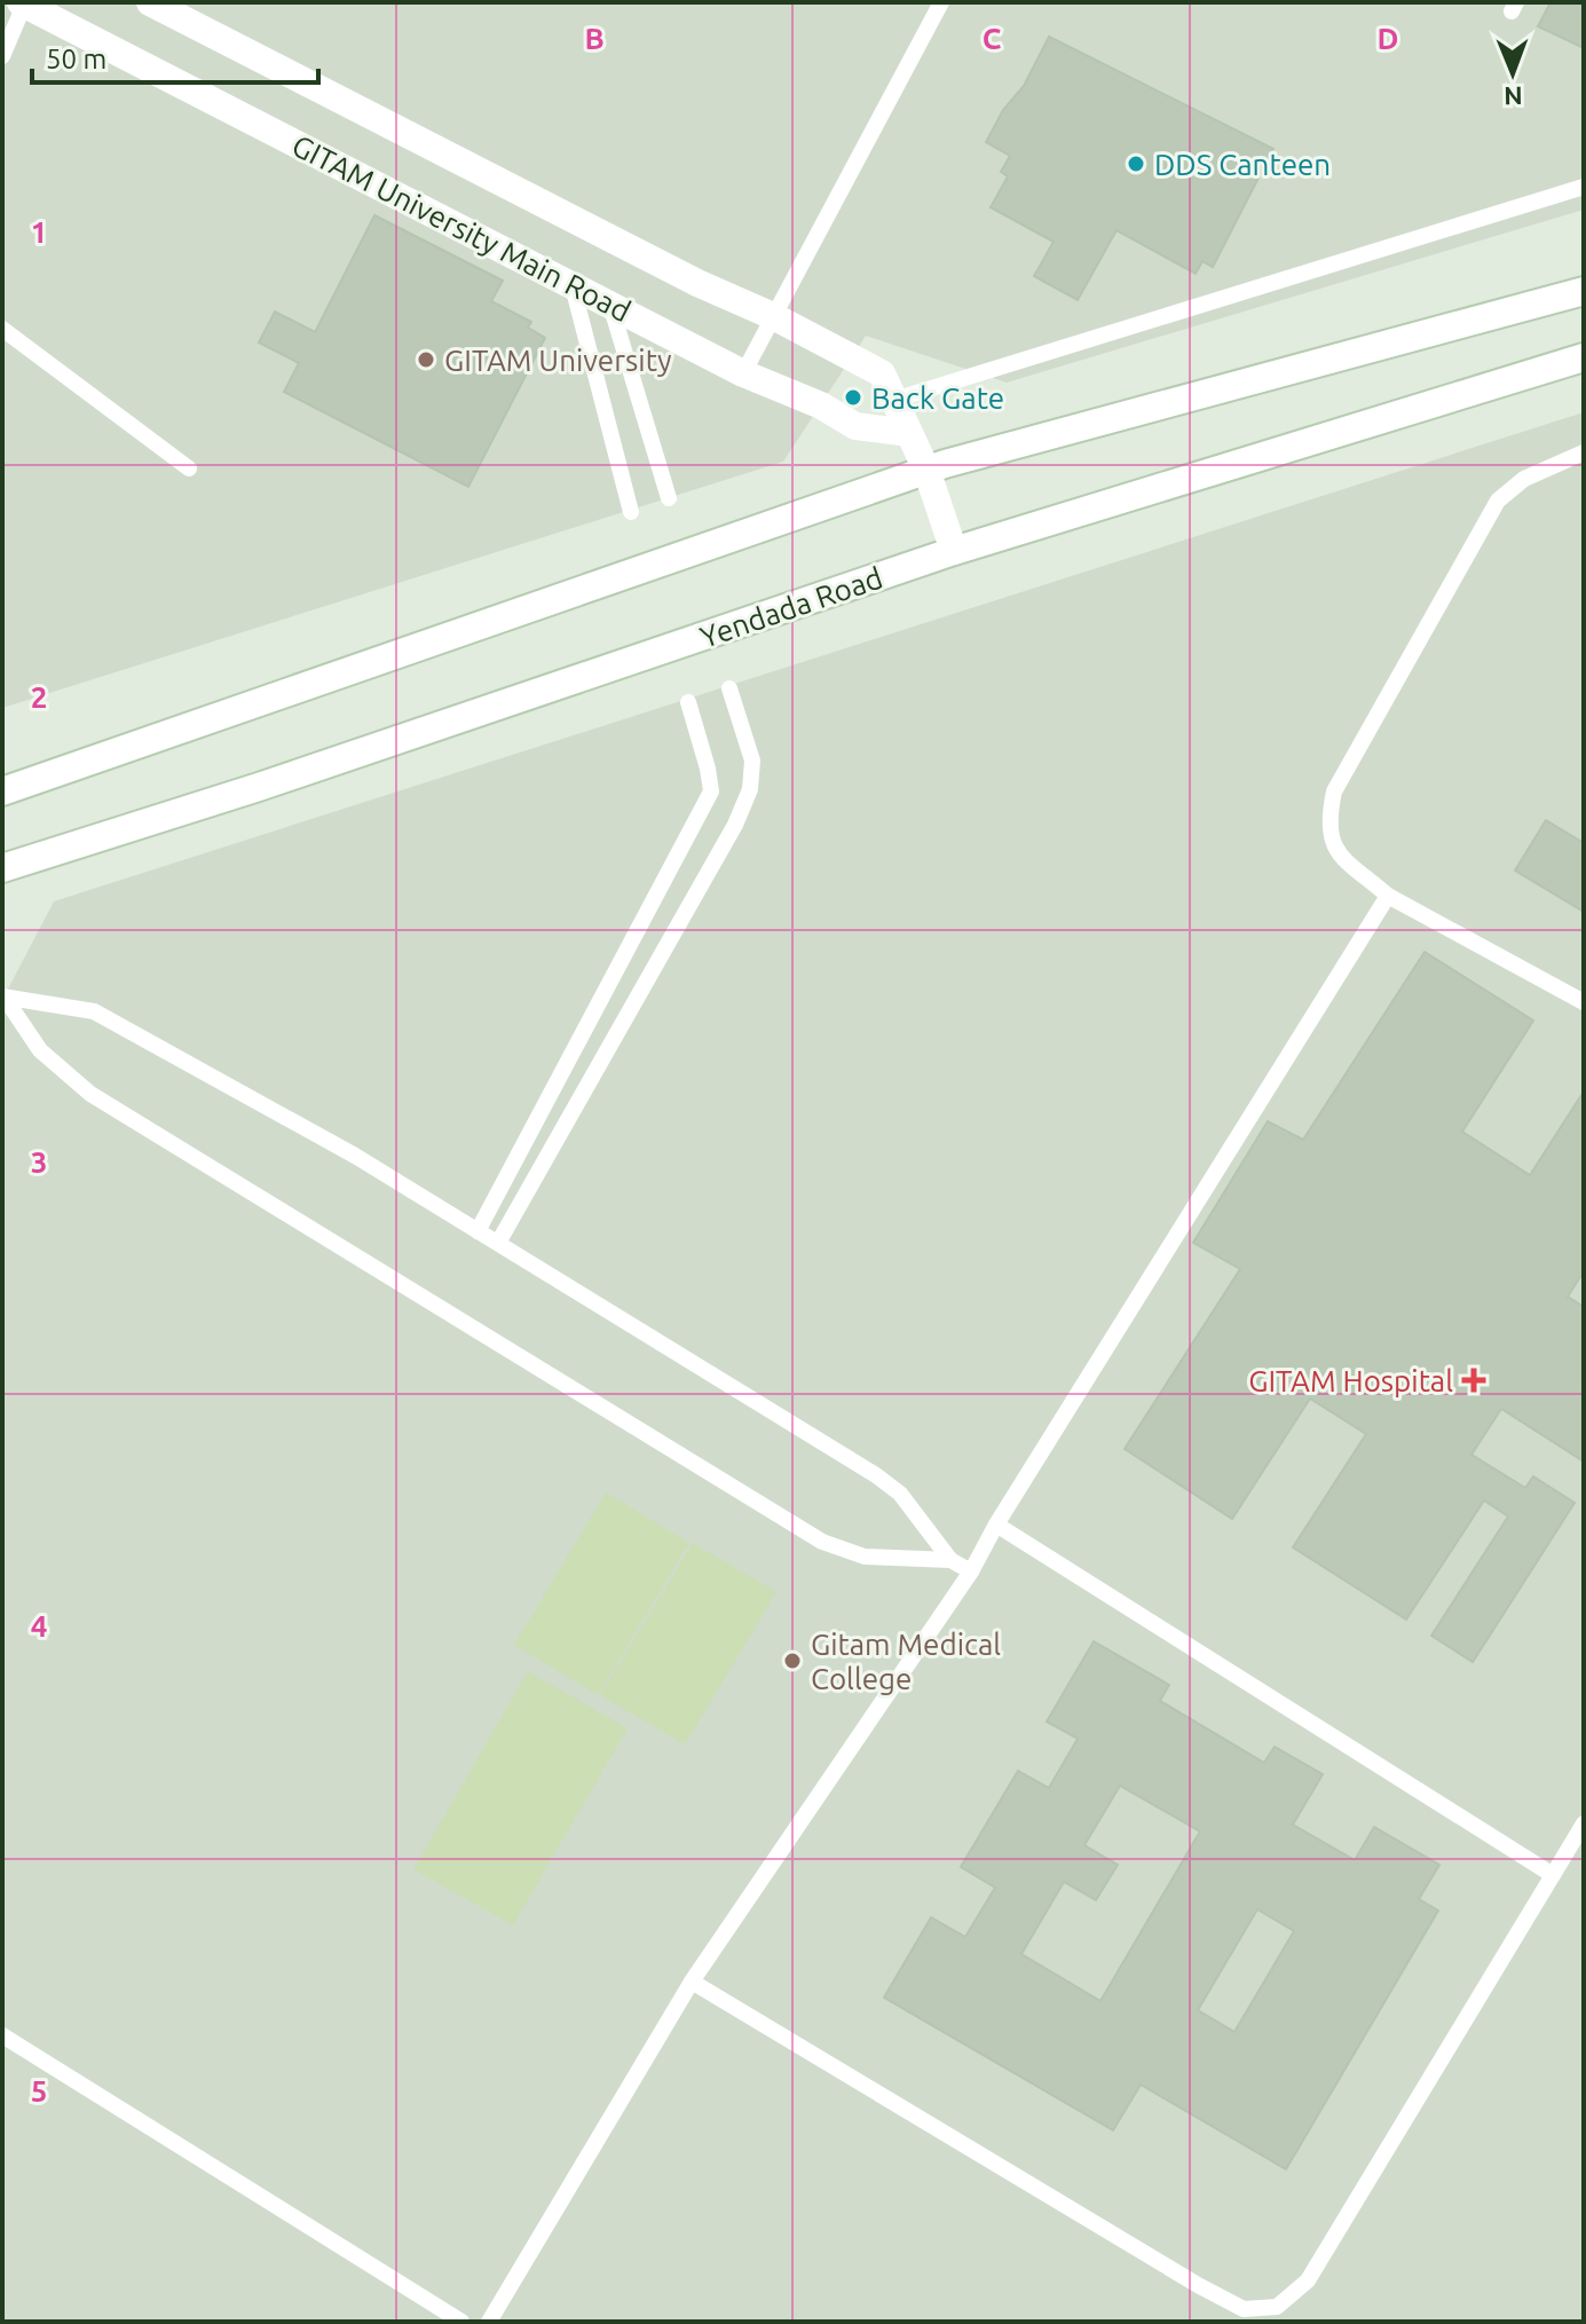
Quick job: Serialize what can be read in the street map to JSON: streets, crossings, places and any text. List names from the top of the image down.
{
  "streets": {
    "main road": ["GITAM University Main Road", "Yendada Road"]
  },
  "crossings": [
    ["GITAM University Main Road", "Yendada Road"]
  ],
  "places": {
    "other": [
      "DDS Canteen",
      "GITAM University",
      "Back Gate",
      "Gitam Medical College"
    ],
    "health": ["GITAM Hospital"]
  },
  "scale_bar": "50 m",
  "north": "bottom",
  "grid": {
    "columns": ["B", "C", "D"],
    "rows": [
      "1",
      "2",
      "3",
      "4",
      "5"
    ]
  }
}
